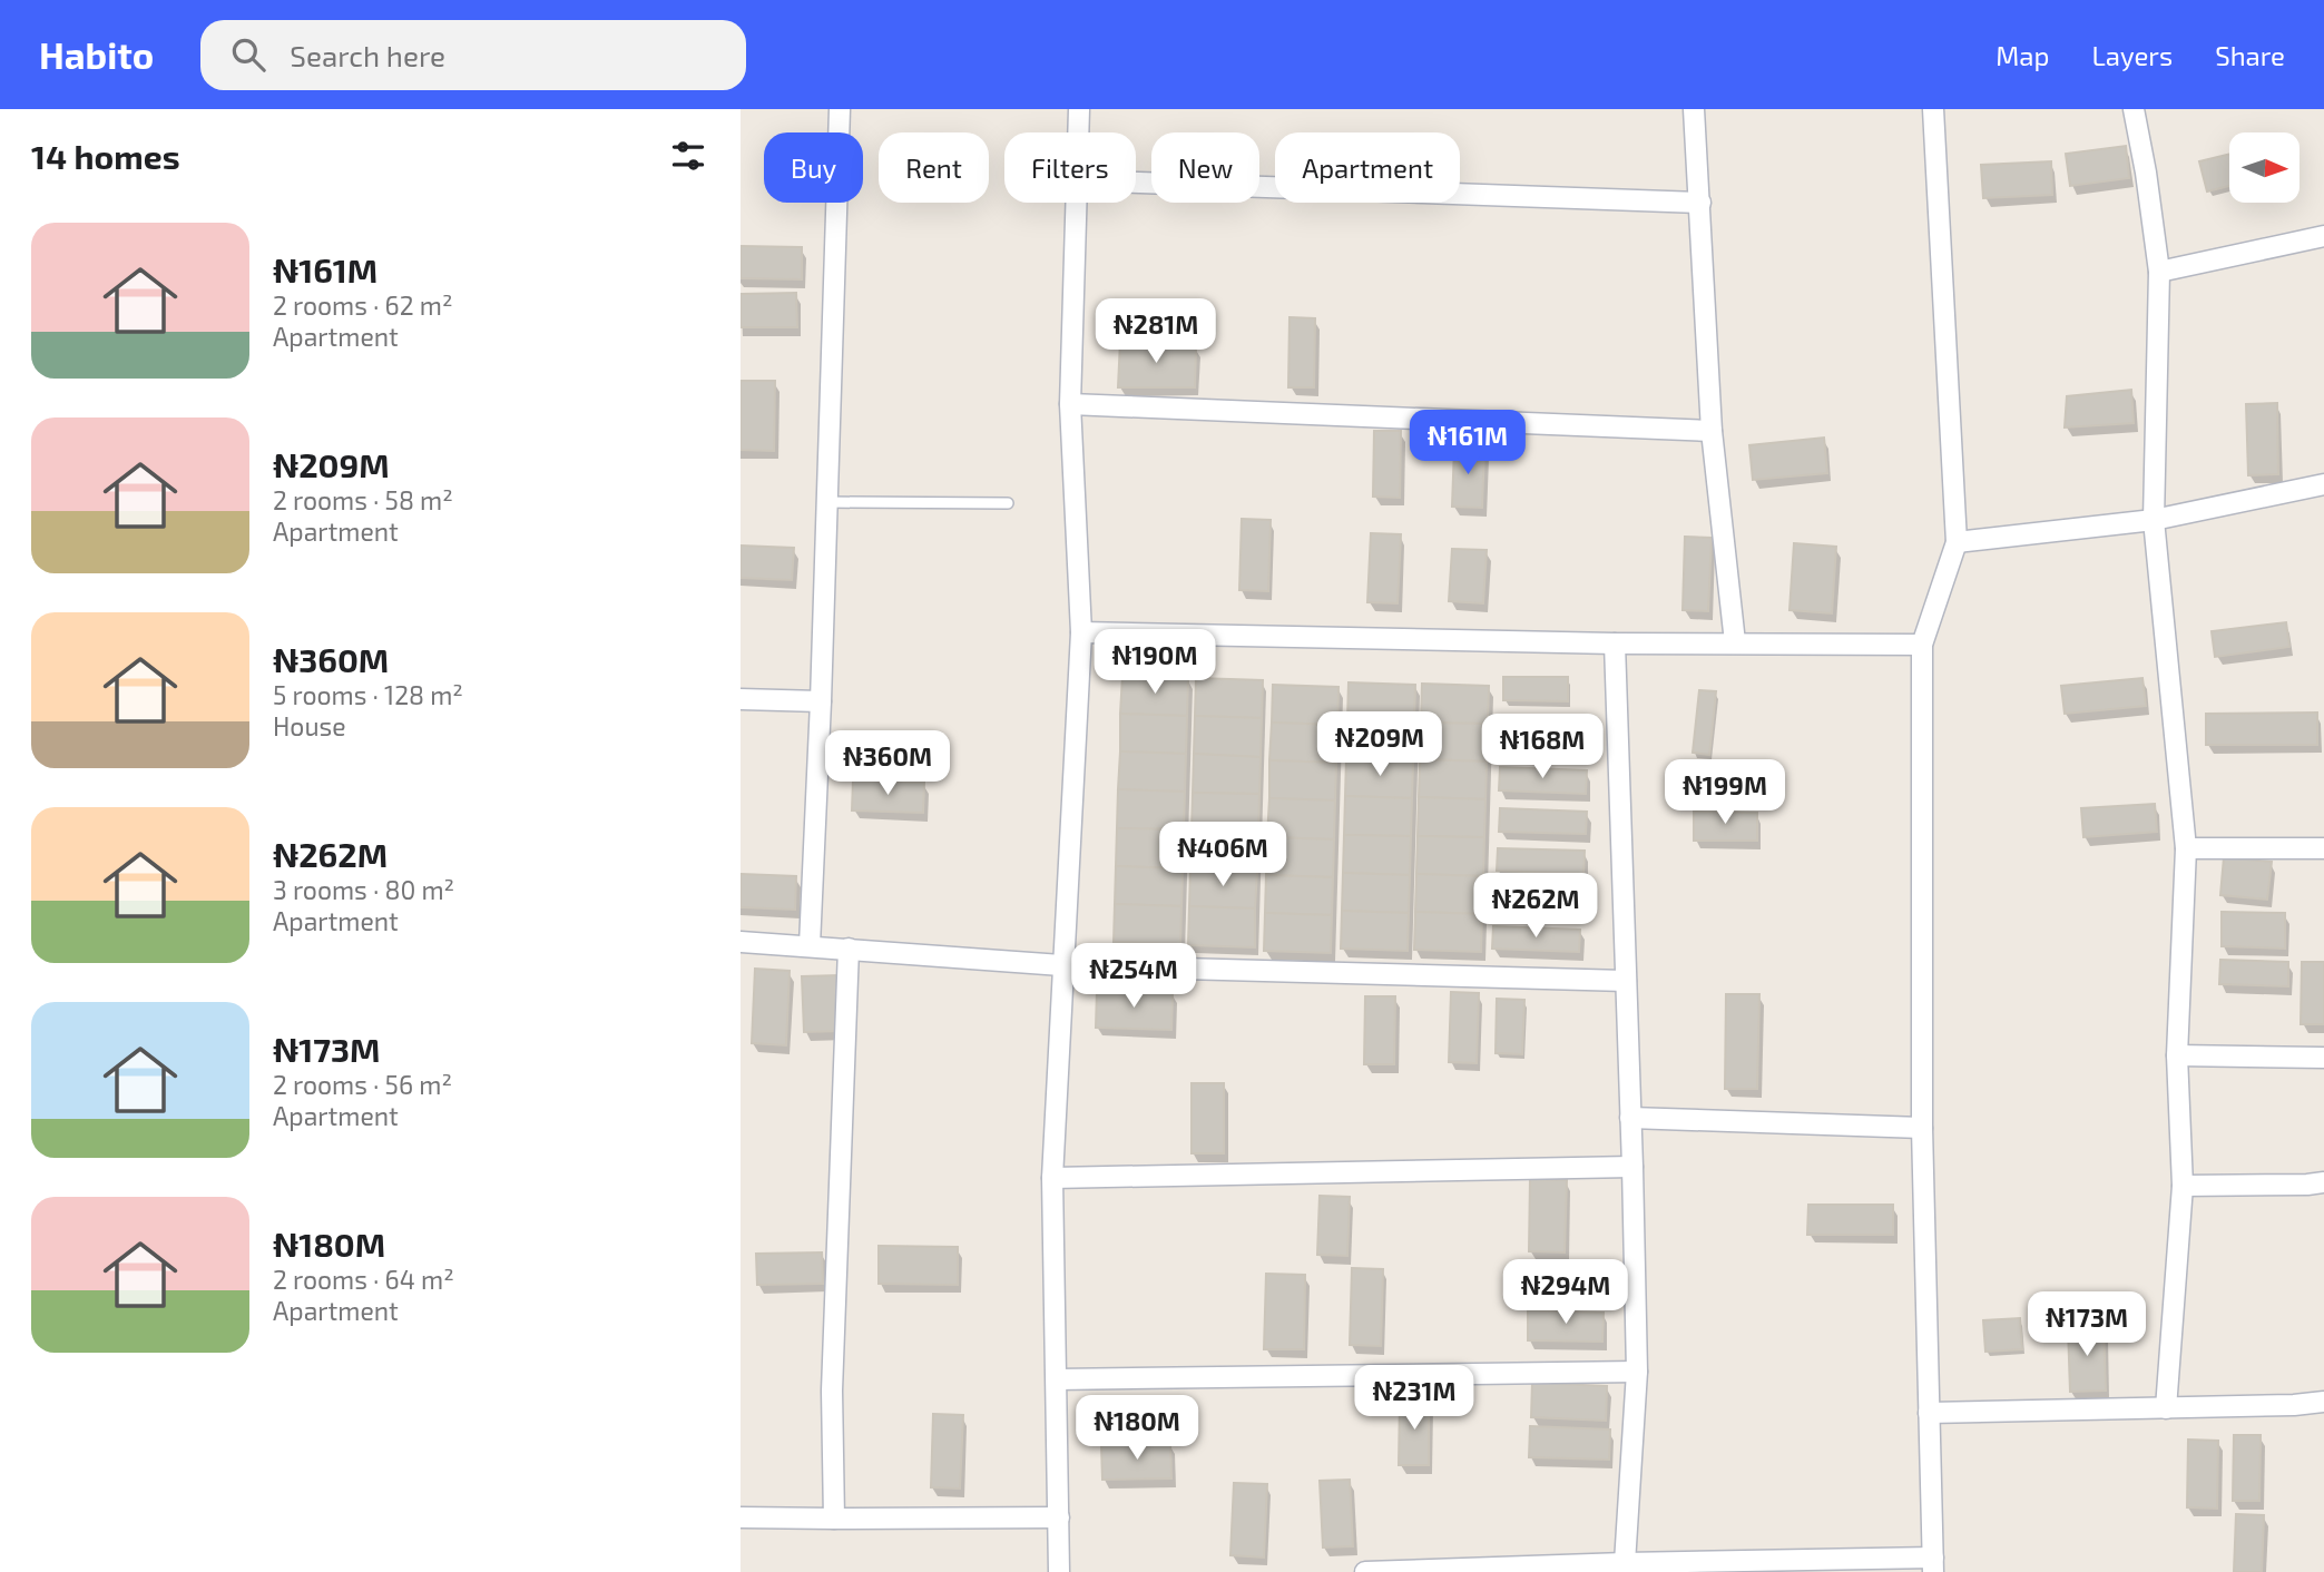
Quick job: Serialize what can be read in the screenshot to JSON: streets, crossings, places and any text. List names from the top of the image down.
{
  "north": "right",
  "page": {
    "header": "Habito",
    "search": "Search here",
    "nav": ["Map", "Layers", "Share"],
    "heading": "14 homes",
    "chip": [
      "Buy",
      "Rent",
      "Filters",
      "New",
      "Apartment"
    ],
    "list": [
      {
        "name": "₦161M",
        "note": "2 rooms · 62 m² · Apartment"
      },
      {
        "name": "₦209M",
        "note": "2 rooms · 58 m² · Apartment"
      },
      {
        "name": "₦360M",
        "note": "5 rooms · 128 m² · House"
      },
      {
        "name": "₦262M",
        "note": "3 rooms · 80 m² · Apartment"
      },
      {
        "name": "₦173M",
        "note": "2 rooms · 56 m² · Apartment"
      },
      {
        "name": "₦180M",
        "note": "2 rooms · 64 m² · Apartment"
      }
    ],
    "price": [
      "₦281M",
      "₦161M",
      "₦190M",
      "₦209M",
      "₦168M",
      "₦360M",
      "₦199M",
      "₦406M",
      "₦262M",
      "₦254M",
      "₦294M",
      "₦173M",
      "₦231M",
      "₦180M"
    ]
  }
}
